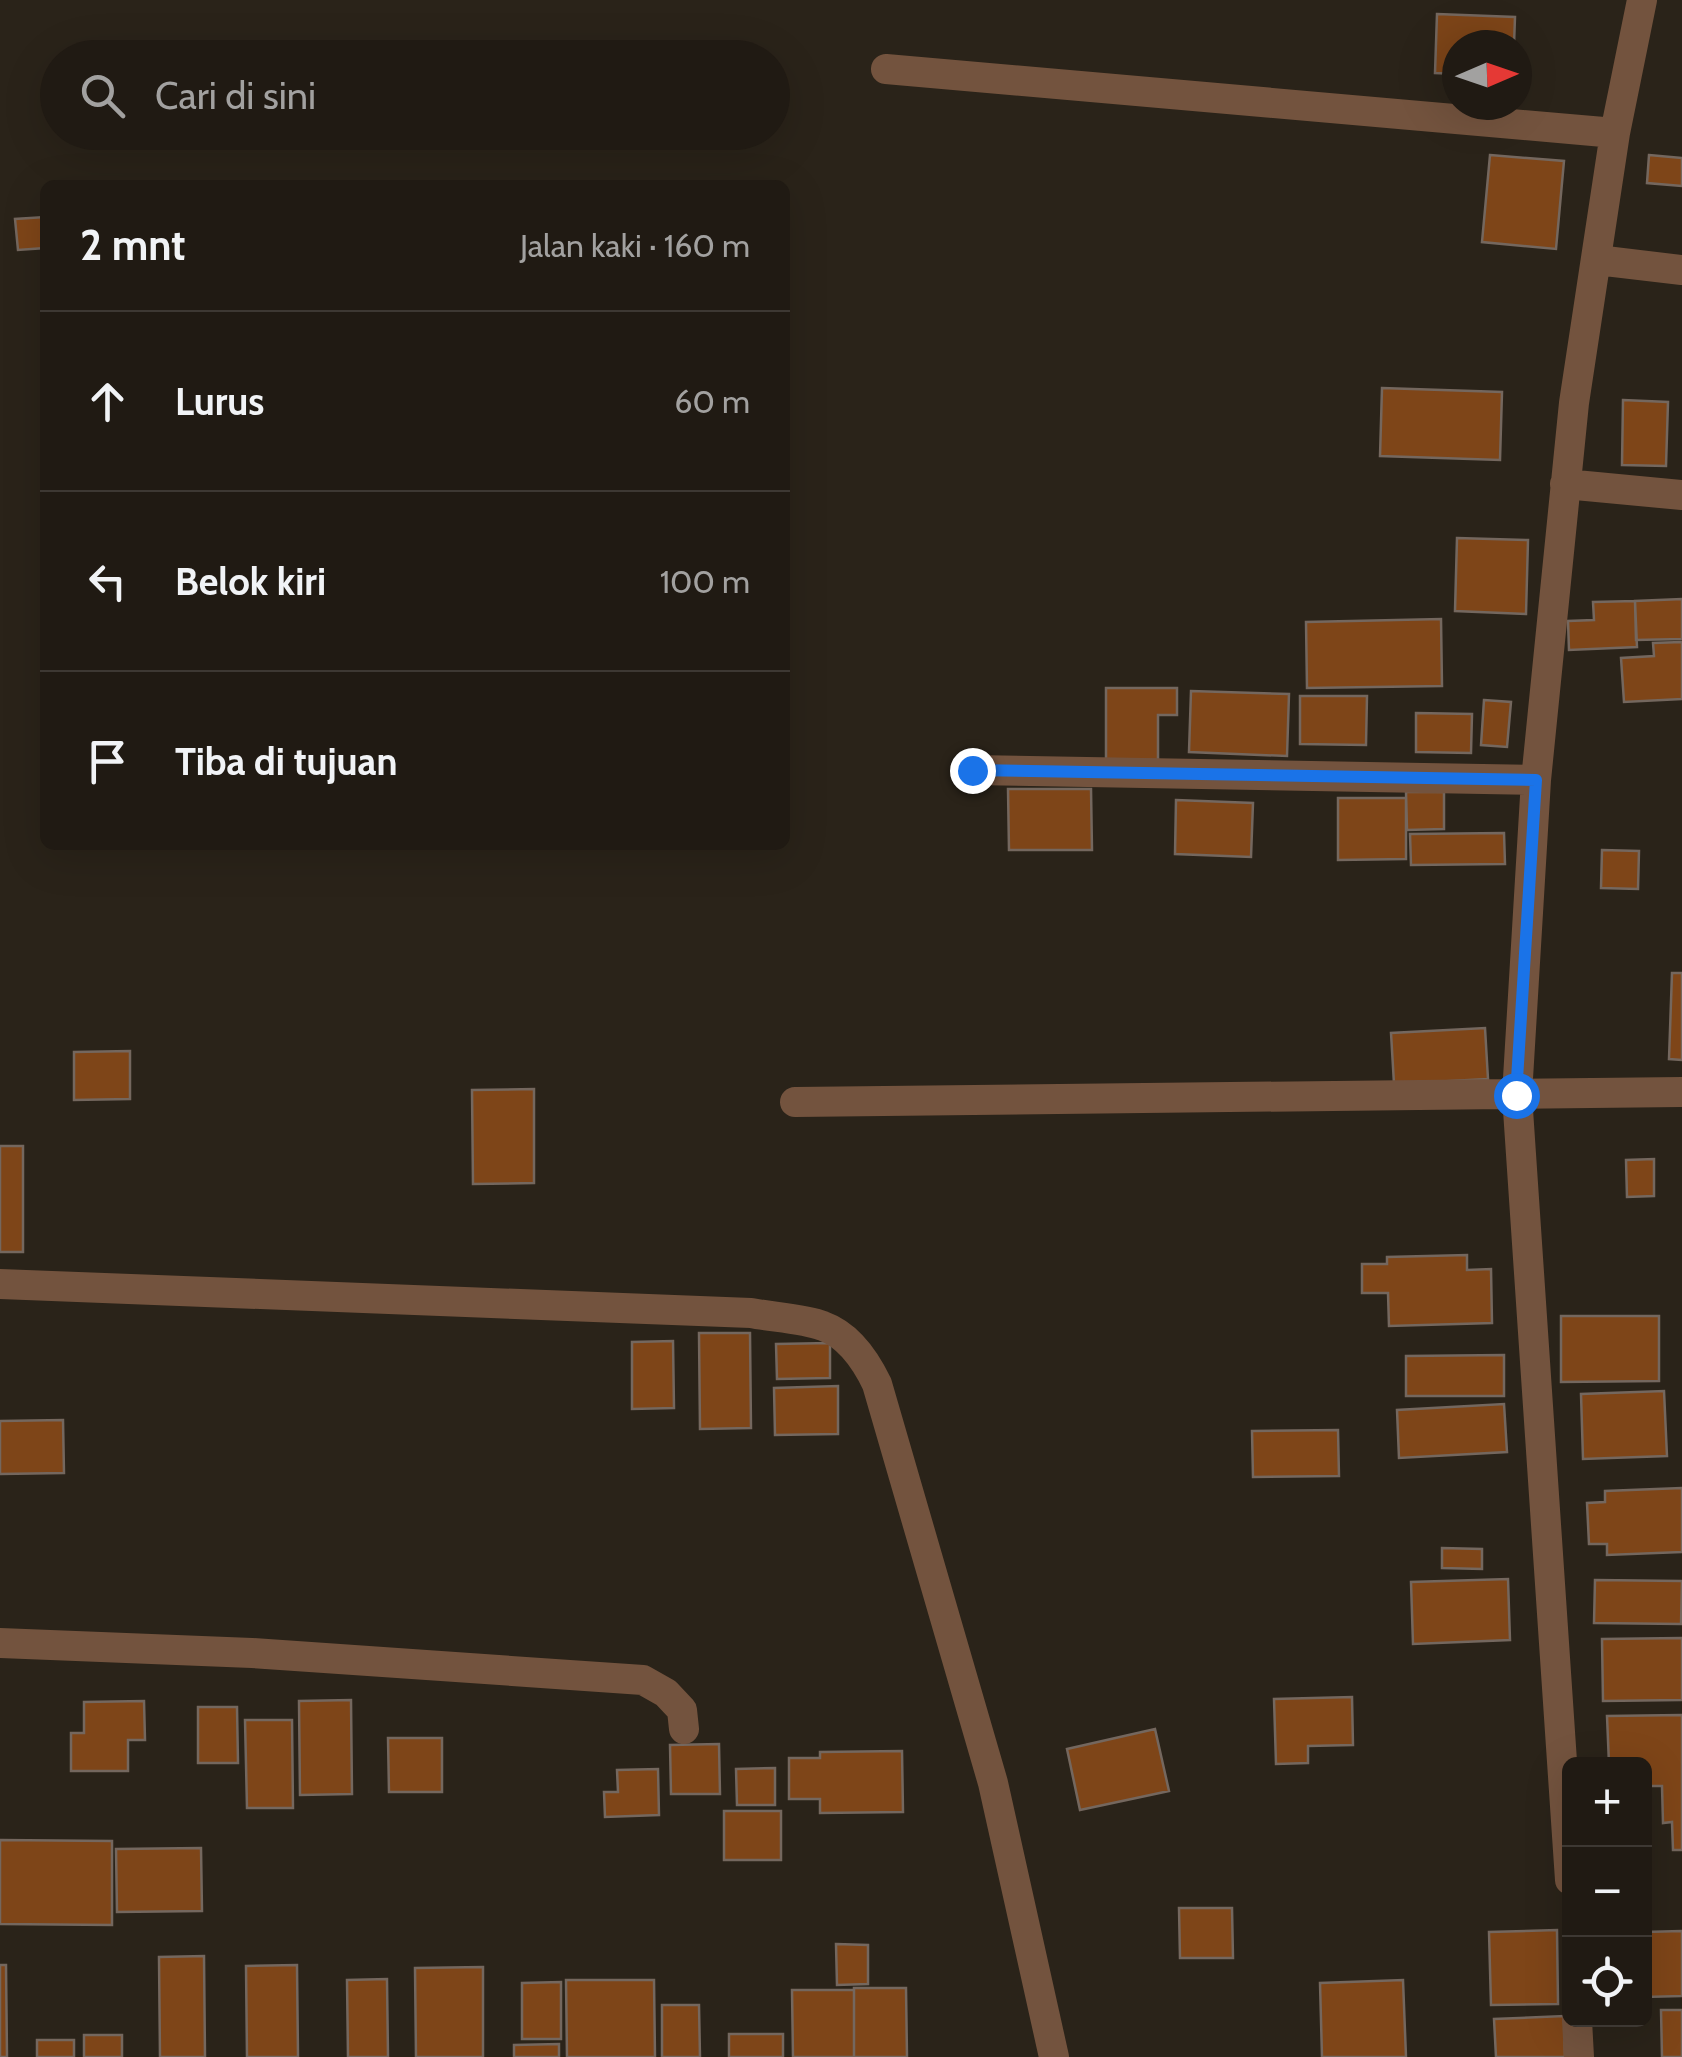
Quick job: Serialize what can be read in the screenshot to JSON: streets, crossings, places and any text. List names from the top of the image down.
{
  "north": "right",
  "page": {
    "search": "Cari di sini",
    "heading": ["2 mnt", "Jalan kaki · 160 m"],
    "list": [
      ["Lurus", "60 m"],
      ["Belok kiri", "100 m"],
      "Tiba di tujuan"
    ],
    "map_buttons": ["+", "−"]
  }
}
